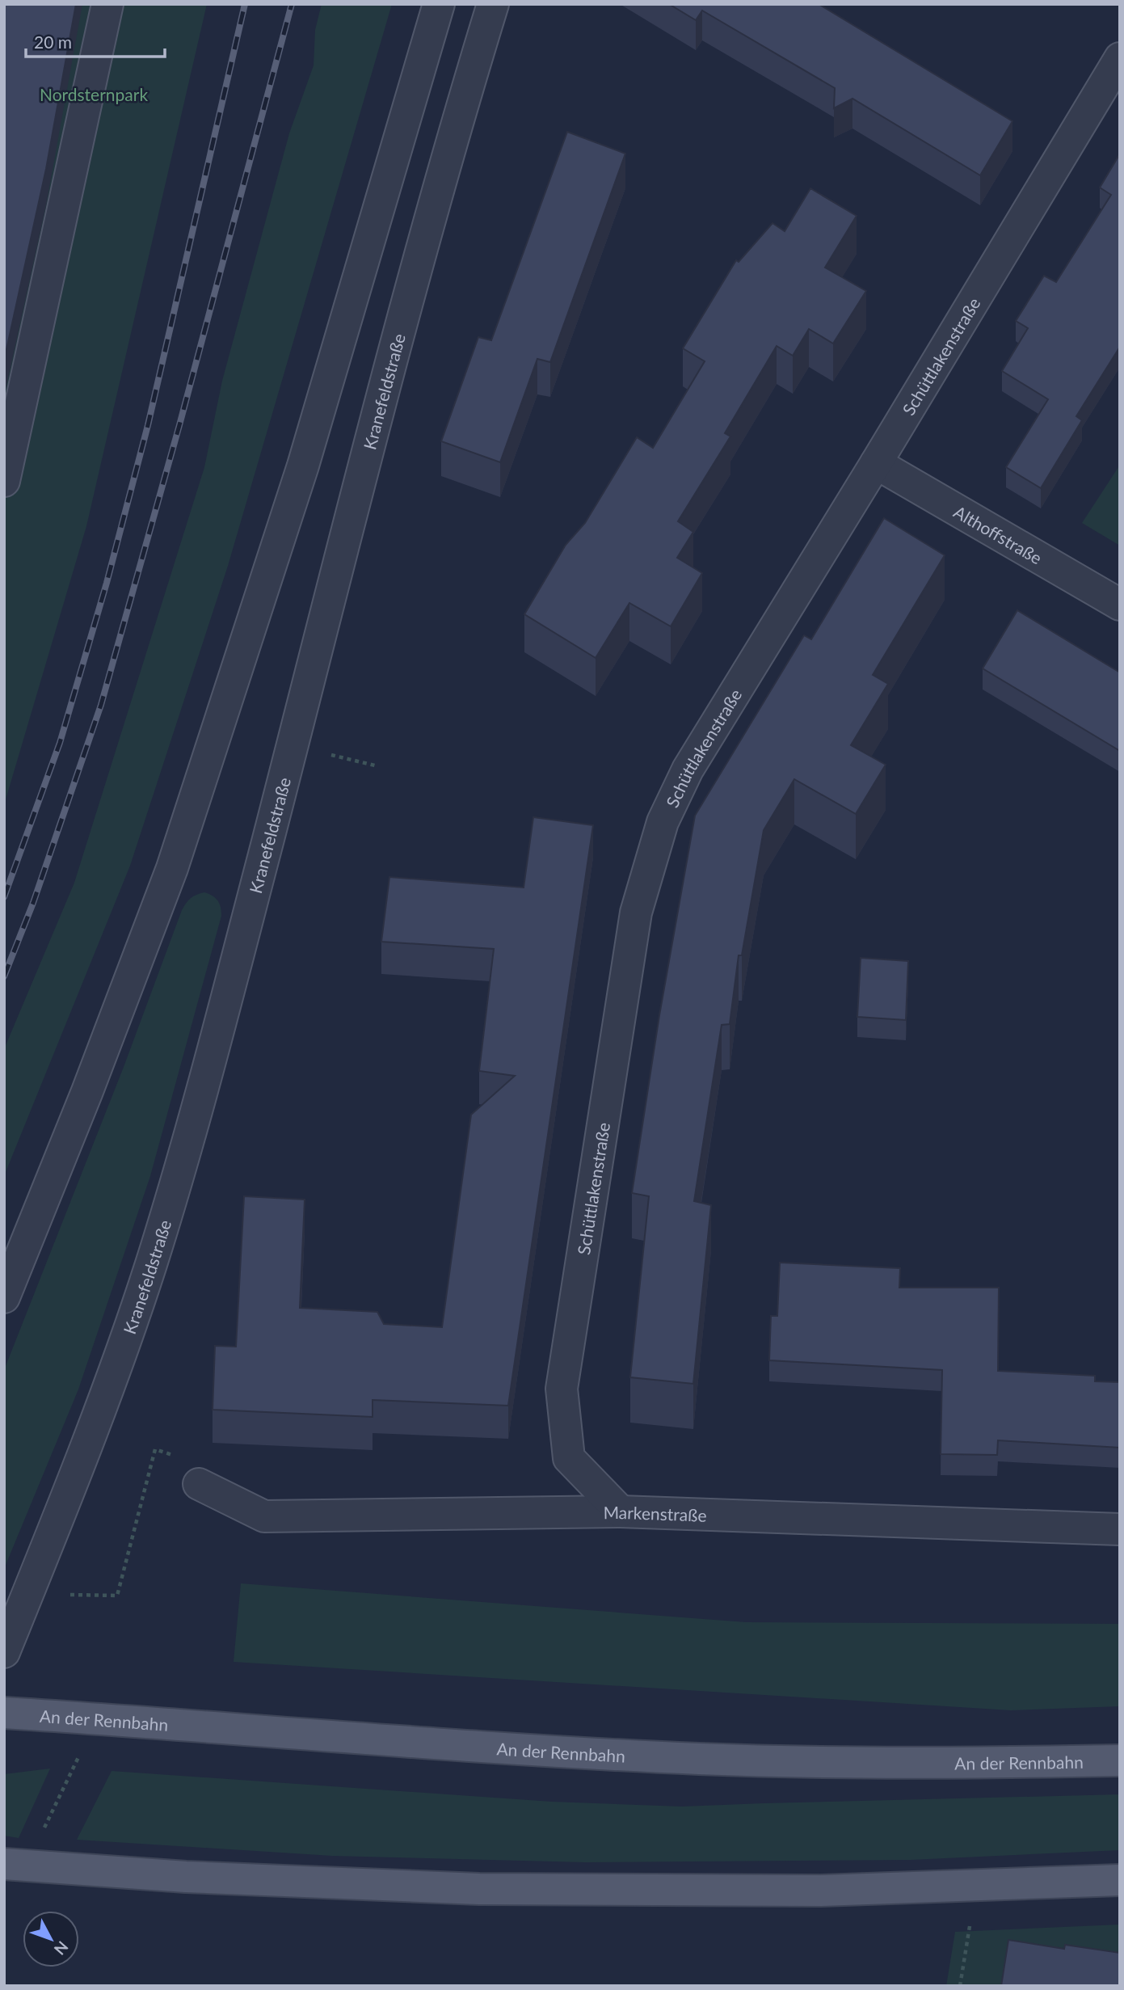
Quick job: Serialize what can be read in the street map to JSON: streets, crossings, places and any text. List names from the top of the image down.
{
  "streets": {
    "main road": ["An der Rennbahn"],
    "street": [
      "Schüttlakenstraße",
      "Kranefeldstraße",
      "Althoffstraße",
      "Markenstraße"
    ]
  },
  "crossings": [
    ["Schüttlakenstraße", "Althoffstraße"],
    ["Schüttlakenstraße", "Markenstraße"]
  ],
  "parks": ["Nordsternpark"],
  "scale_bar": "20 m",
  "north": "bottom right"
}
